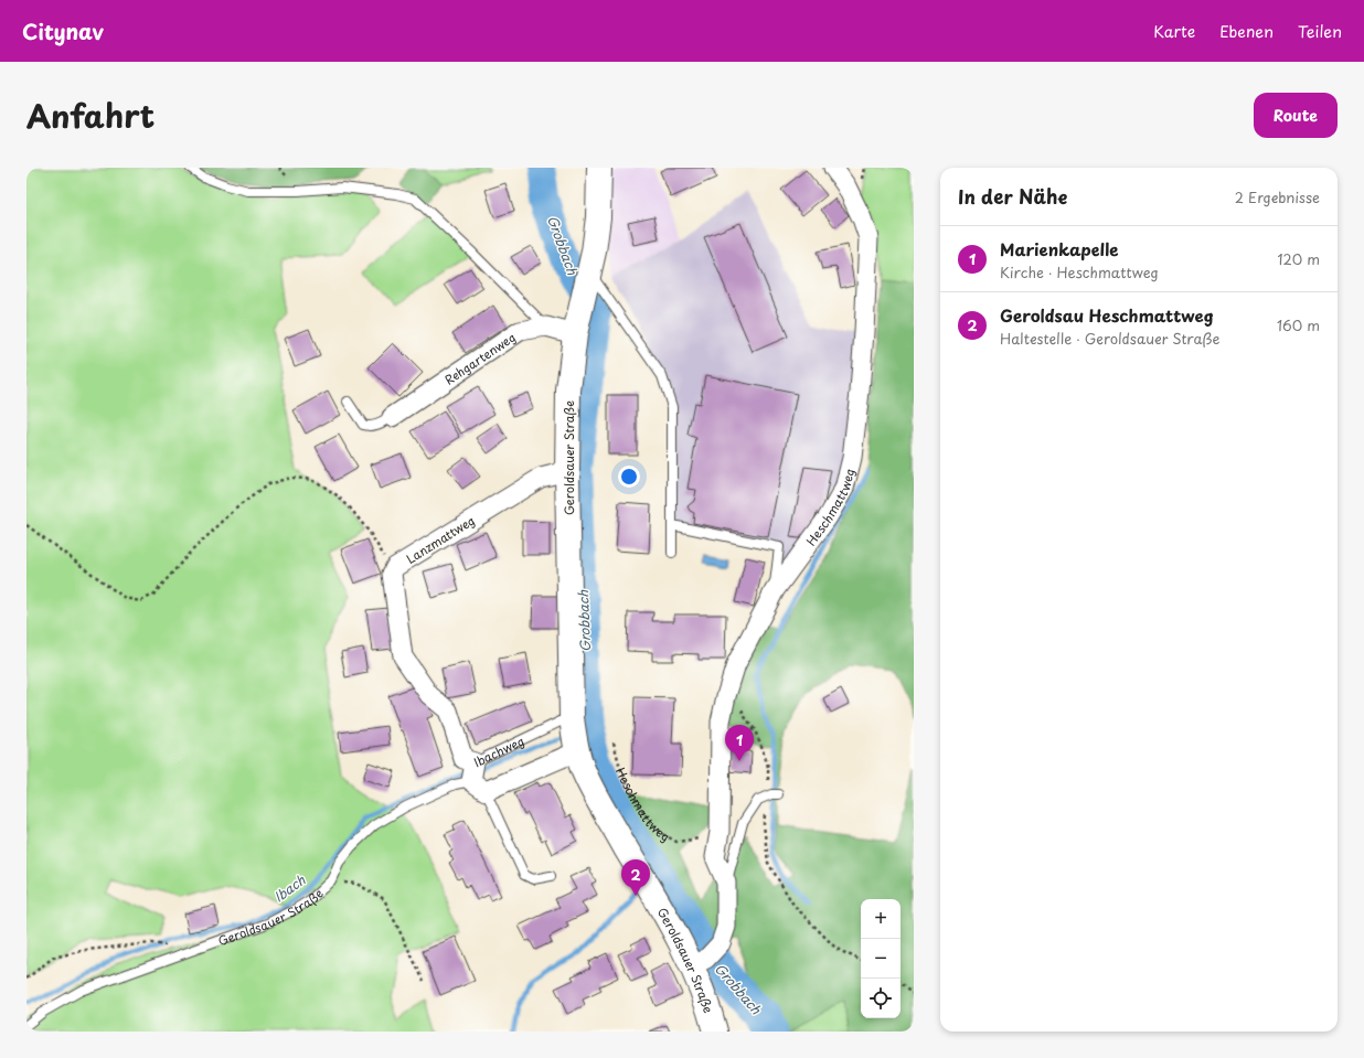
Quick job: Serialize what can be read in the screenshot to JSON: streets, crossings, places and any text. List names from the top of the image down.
{
  "streets": {
    "main road": ["Geroldsauer Straße"],
    "street": [
      "Rehgartenweg",
      "Heschmattweg",
      "Lanzmattweg",
      "Ibachweg"
    ]
  },
  "crossings": [
    ["Rehgartenweg", "Geroldsauer Straße"],
    ["Geroldsauer Straße", "Heschmattweg"],
    ["Geroldsauer Straße", "Lanzmattweg"],
    ["Geroldsauer Straße", "Ibachweg"],
    ["Lanzmattweg", "Ibachweg"]
  ],
  "water": ["Grobbach", "Ibach"],
  "page": {
    "header": "Citynav",
    "nav": ["Karte", "Ebenen", "Teilen"],
    "title": "Anfahrt",
    "buttons": "Route",
    "heading": ["In der Nähe", "2 Ergebnisse"],
    "list": [
      {
        "mark": "1",
        "name": "Marienkapelle",
        "note": "Kirche · Heschmattweg",
        "value": "120 m"
      },
      {
        "mark": "2",
        "name": "Geroldsau Heschmattweg",
        "note": "Haltestelle · Geroldsauer Straße",
        "value": "160 m"
      }
    ],
    "pins": ["1", "2"],
    "map_buttons": ["+", "−"]
  }
}
